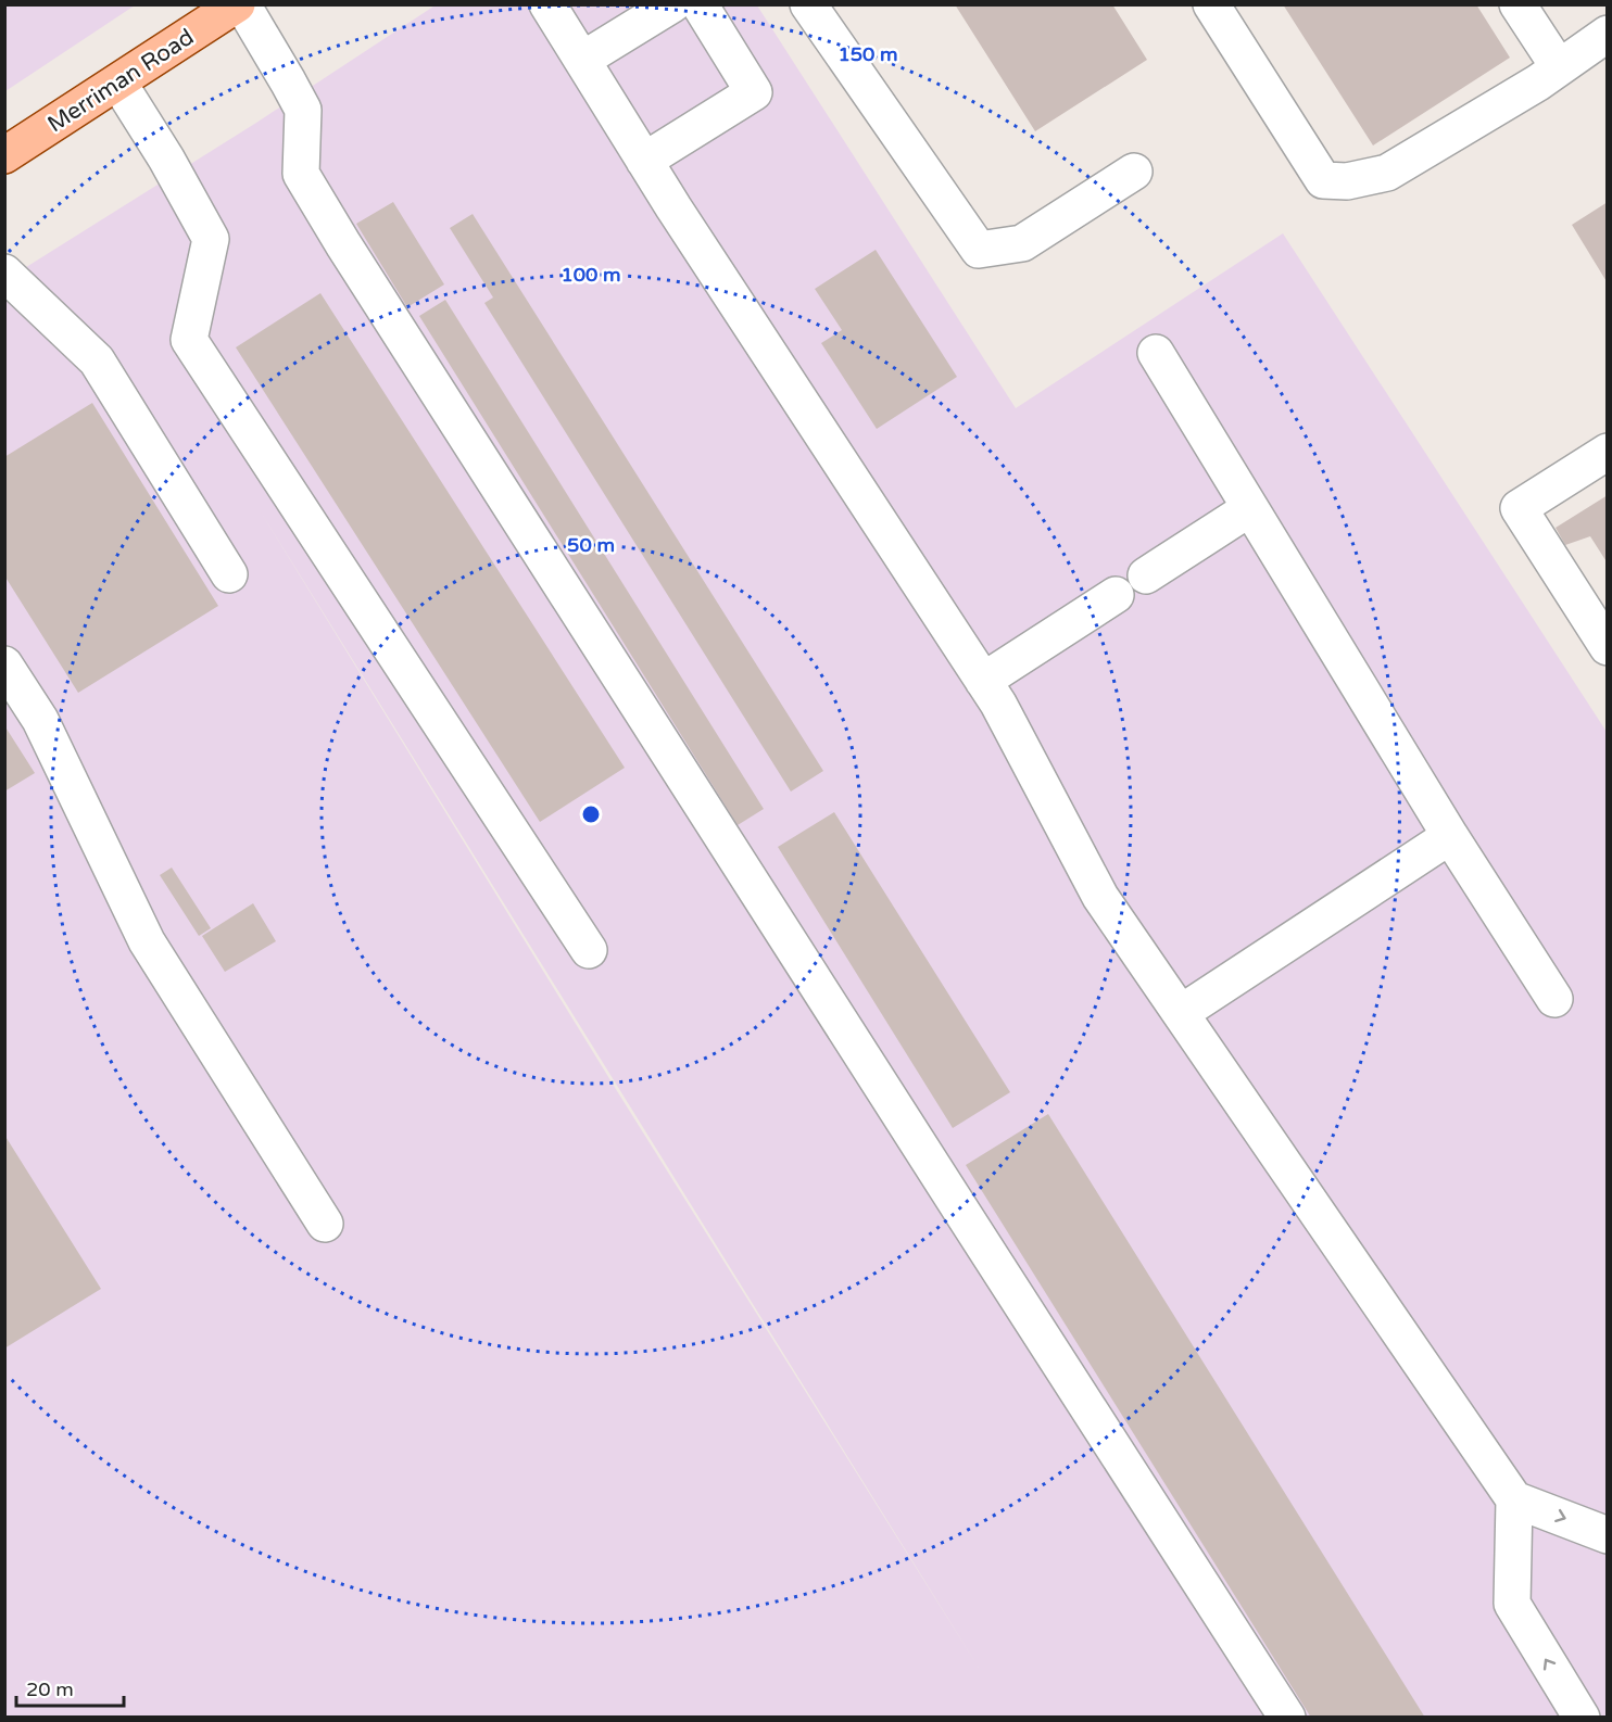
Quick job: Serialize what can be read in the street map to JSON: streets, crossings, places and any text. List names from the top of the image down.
{
  "streets": {
    "main road": ["Merriman Road"]
  },
  "scale_bar": "20 m",
  "rings": ["150 m", "100 m", "50 m"]
}
